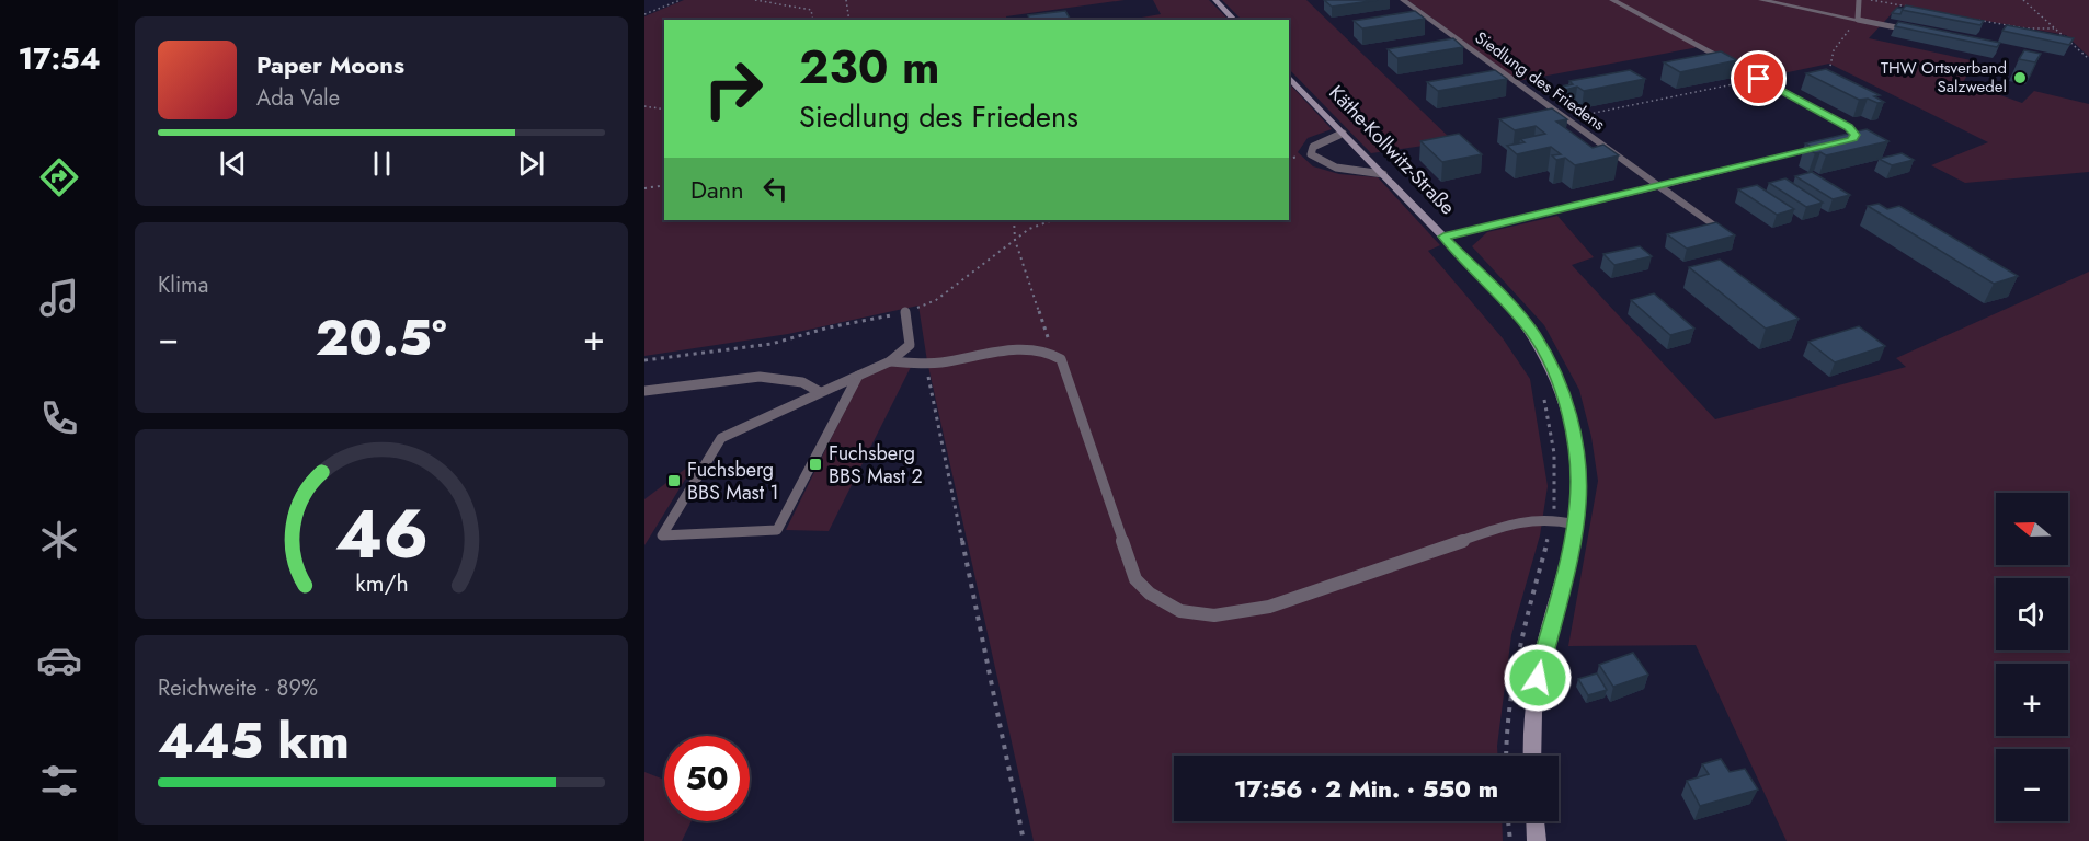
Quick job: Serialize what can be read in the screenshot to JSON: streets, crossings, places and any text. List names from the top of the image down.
{
  "streets": {
    "main road": ["Käthe-Kollwitz-Straße"],
    "street": ["Siedlung des Friedens"]
  },
  "places": {
    "other": ["THW Ortsverband Salzwedel"],
    "transit": ["Fuchsberg BBS Mast 2", "Fuchsberg BBS Mast 1"]
  },
  "north": "left",
  "page": {
    "tabs": "17:54",
    "turn": ["230 m", "Siedlung des Friedens"],
    "song": ["Paper Moons", "Ada Vale"],
    "then": "Dann",
    "tile": [
      "Klima",
      ["Reichweite · 89%", "445 km"]
    ],
    "heat": ["−", "20.5°", "+"],
    "map_buttons": ["+", "−"],
    "limit": "50",
    "trip": "17:56 · 2 Min. · 550 m",
    "gauge": ["46", "km/h"]
  }
}
